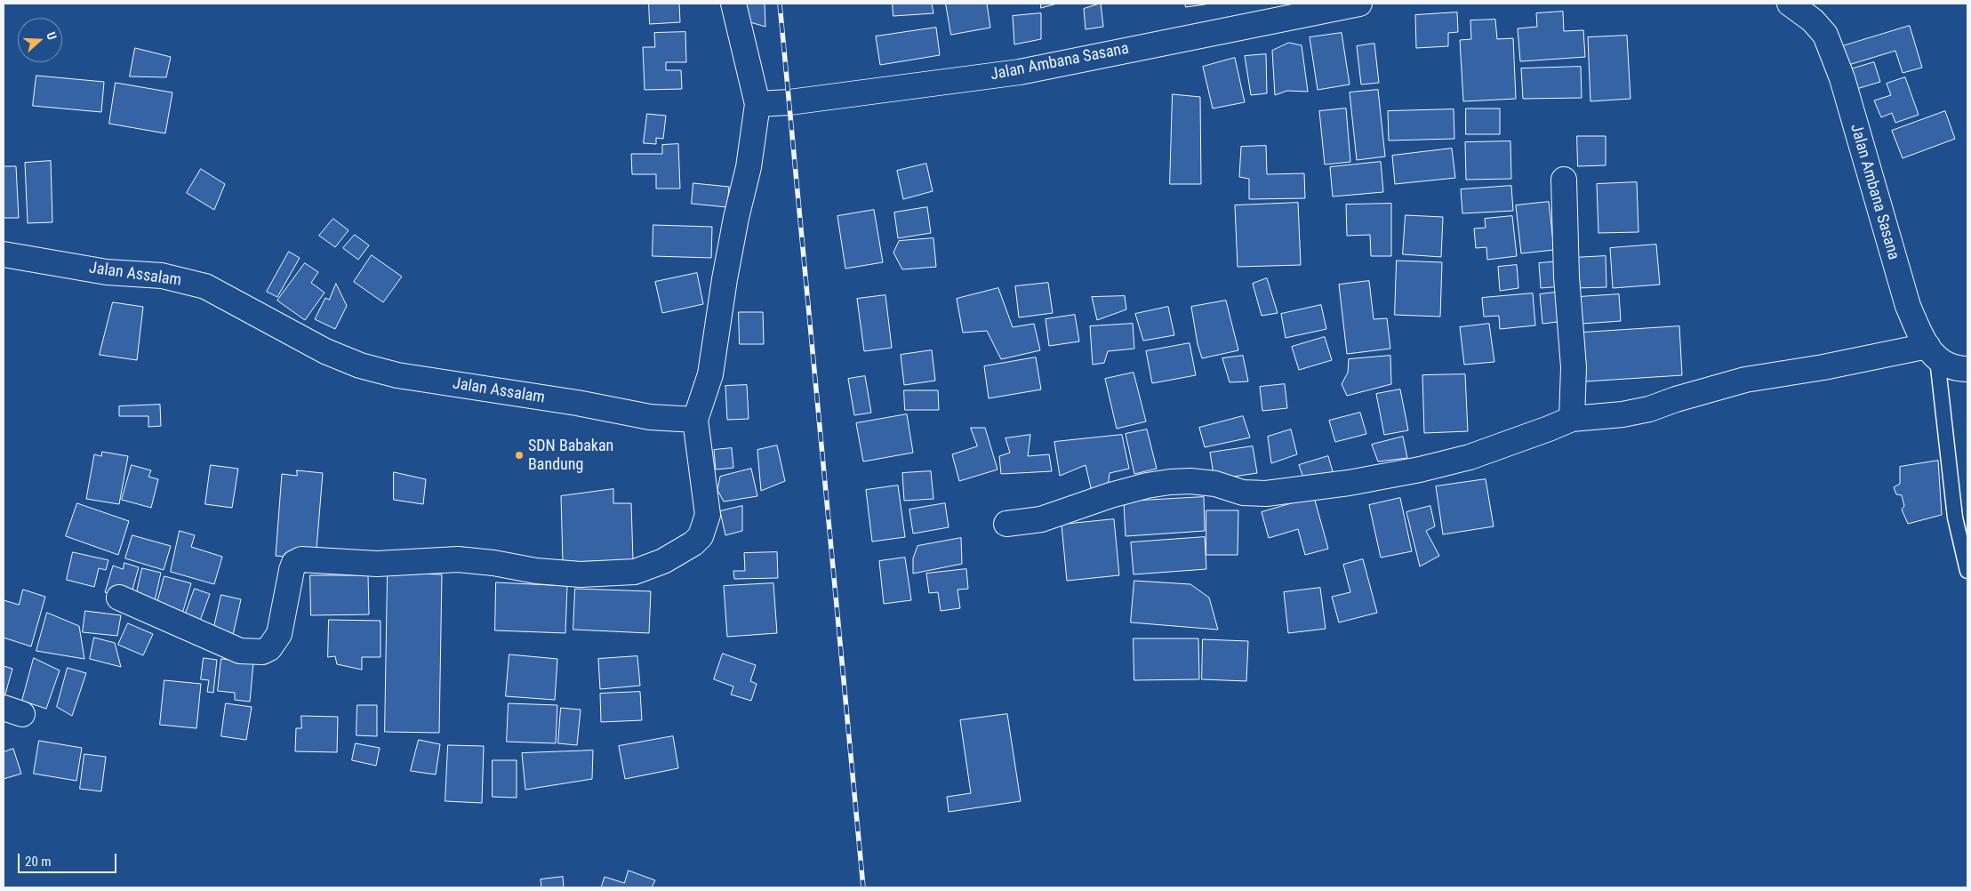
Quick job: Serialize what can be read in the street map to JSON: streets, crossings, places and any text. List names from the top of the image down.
{
  "streets": {
    "street": ["Jalan Ambana Sasana", "Jalan Assalam"]
  },
  "places": ["SDN Babakan Bandung"],
  "scale_bar": "20 m",
  "north": "right"
}
